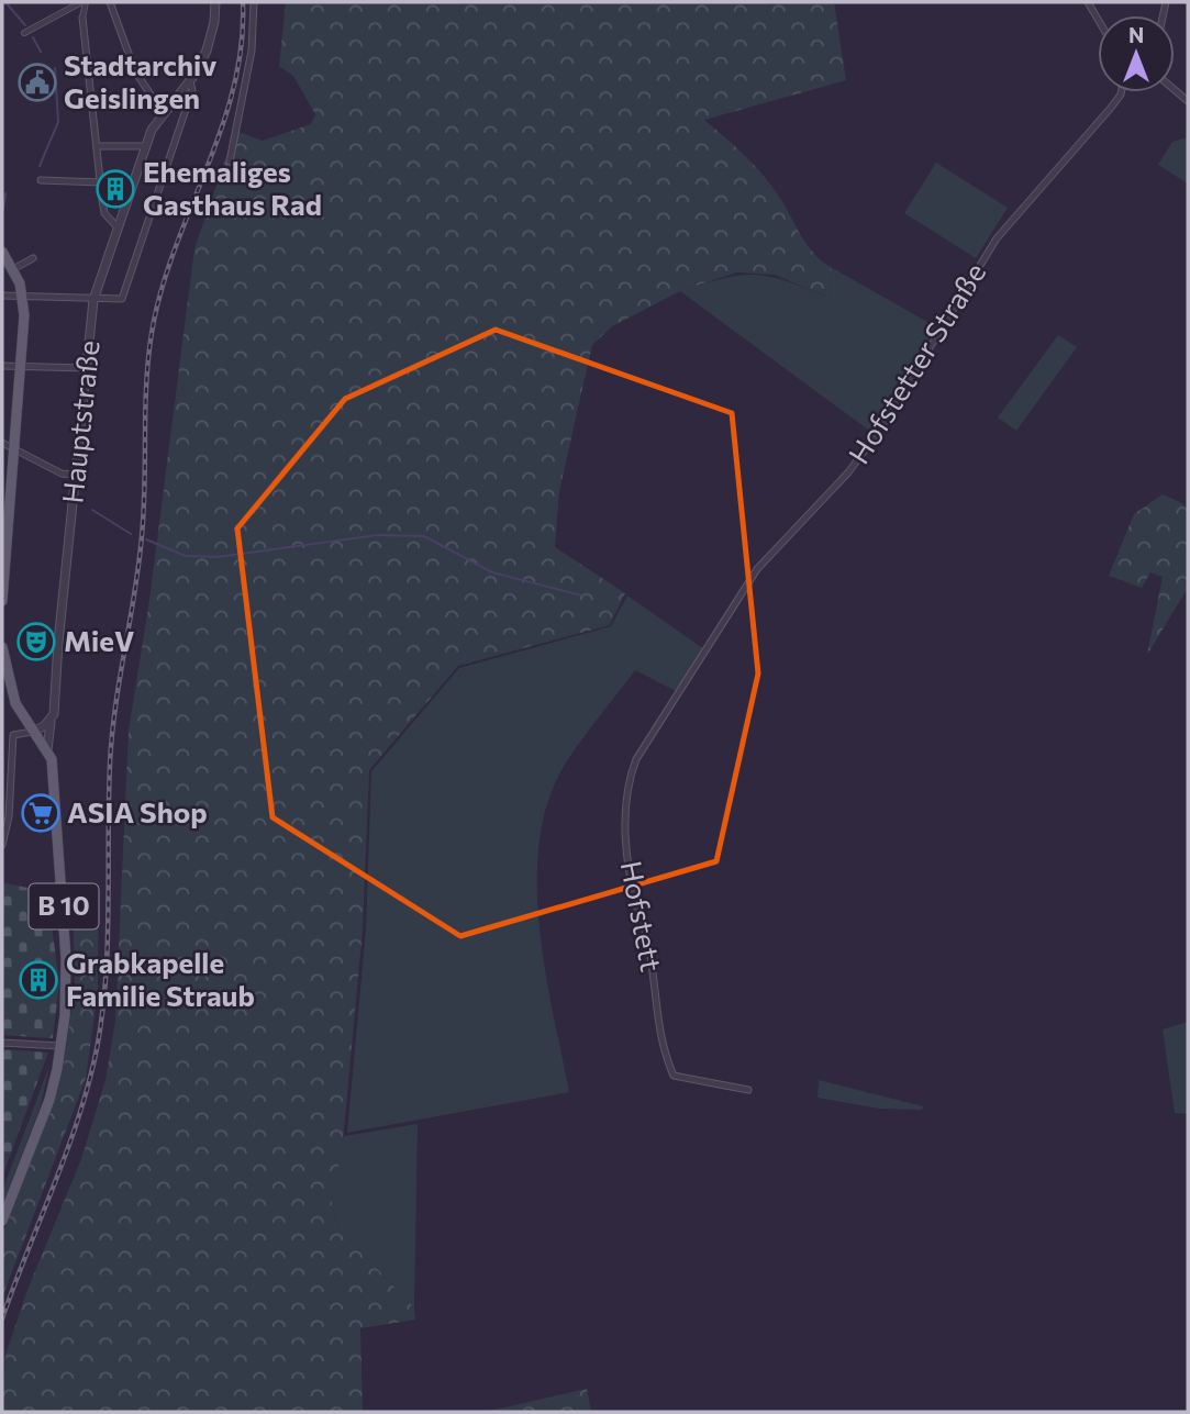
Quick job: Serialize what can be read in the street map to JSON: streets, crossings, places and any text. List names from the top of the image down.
{
  "streets": {
    "main road": ["B 10"],
    "street": ["Hofstetter Straße", "Hauptstraße", "Hofstett"]
  },
  "crossings": [
    ["Hofstetter Straße", "Hofstett"],
    ["Hauptstraße", "B 10"]
  ],
  "places": {
    "public building": ["Stadtarchiv Geislingen"],
    "building": ["Ehemaliges Gasthaus Rad", "Grabkapelle Familie Straub"],
    "theatre": ["MieV"],
    "supermarket": ["ASIA Shop"]
  },
  "north": "top"
}
